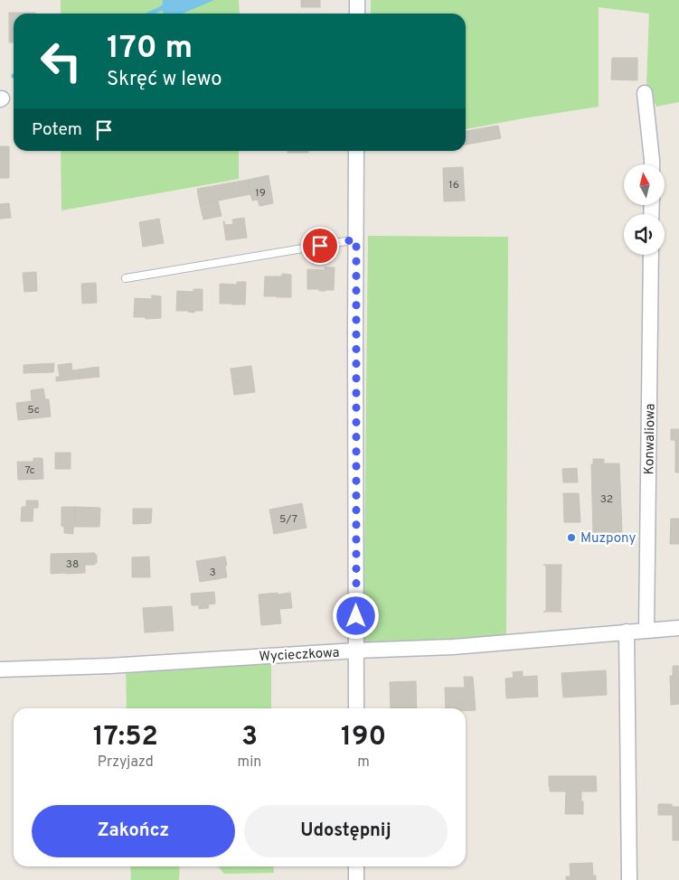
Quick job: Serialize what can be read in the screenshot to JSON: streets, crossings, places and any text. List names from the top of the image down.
{
  "streets": {
    "street": ["Konwaliowa", "Wycieczkowa"]
  },
  "crossings": [
    ["Konwaliowa", "Wycieczkowa"]
  ],
  "places": ["Muzpony"],
  "house_numbers": [
    "16",
    "19",
    "5c",
    "7c",
    "32",
    "5/7",
    "38",
    "3"
  ],
  "north": "top",
  "page": {
    "turn": ["170 m", "Skręć w lewo"],
    "then": "Potem",
    "eta": [
      "17:52",
      "Przyjazd",
      "3",
      "min",
      "190",
      "m"
    ],
    "buttons": ["Zakończ", "Udostępnij"]
  }
}
